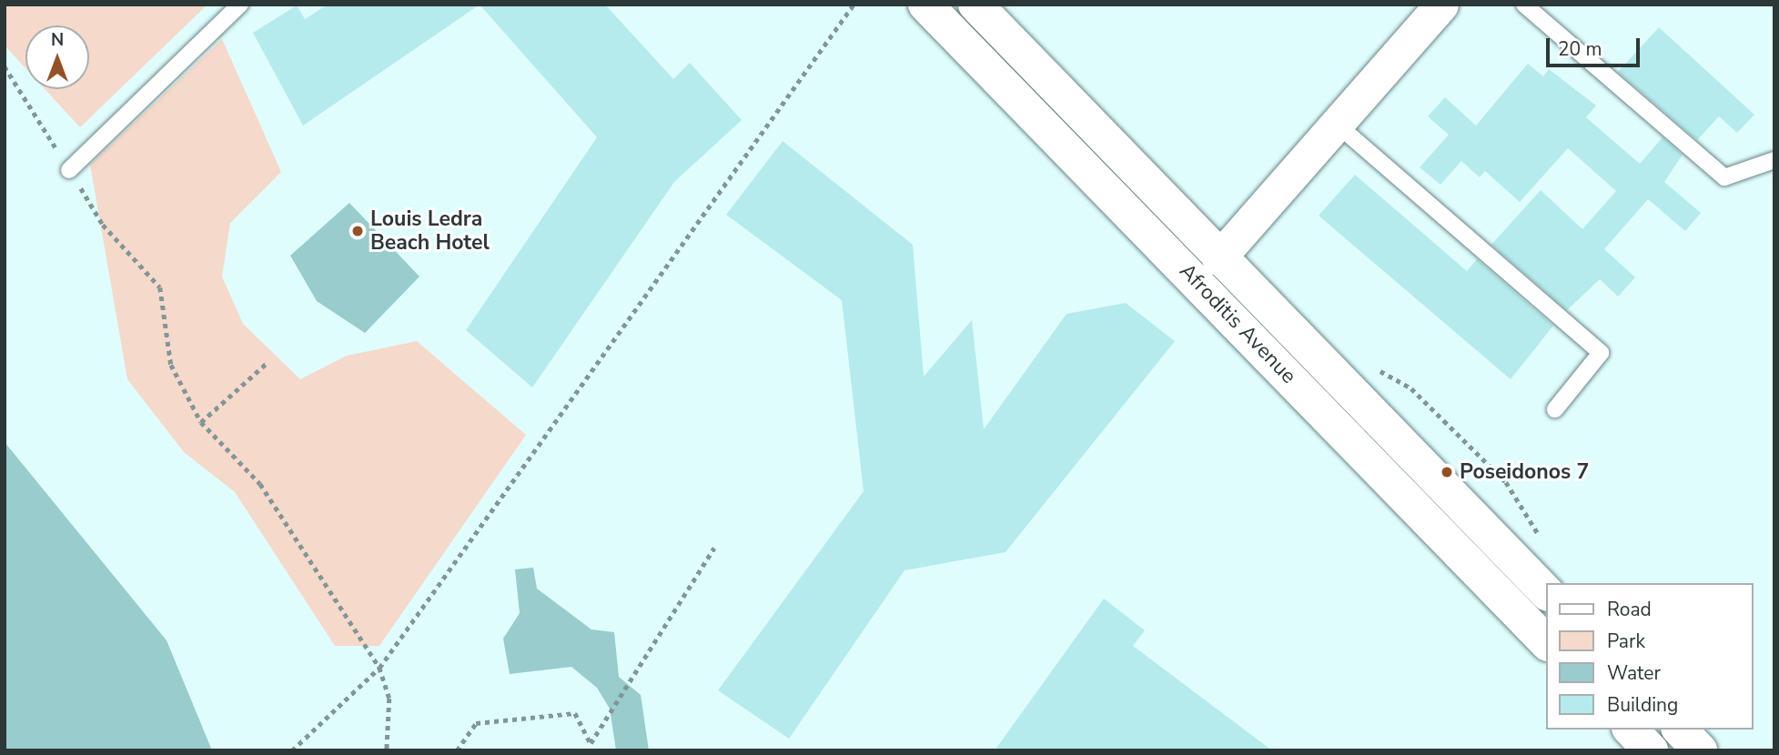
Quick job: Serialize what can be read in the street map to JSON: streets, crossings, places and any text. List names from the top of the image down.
{
  "streets": {
    "main road": ["Afroditis Avenue"]
  },
  "places": ["Louis Ledra Beach Hotel", "Poseidonos 7"],
  "legend": [
    "Road",
    "Park",
    "Water",
    "Building"
  ],
  "scale_bar": "20 m",
  "north": "top"
}
